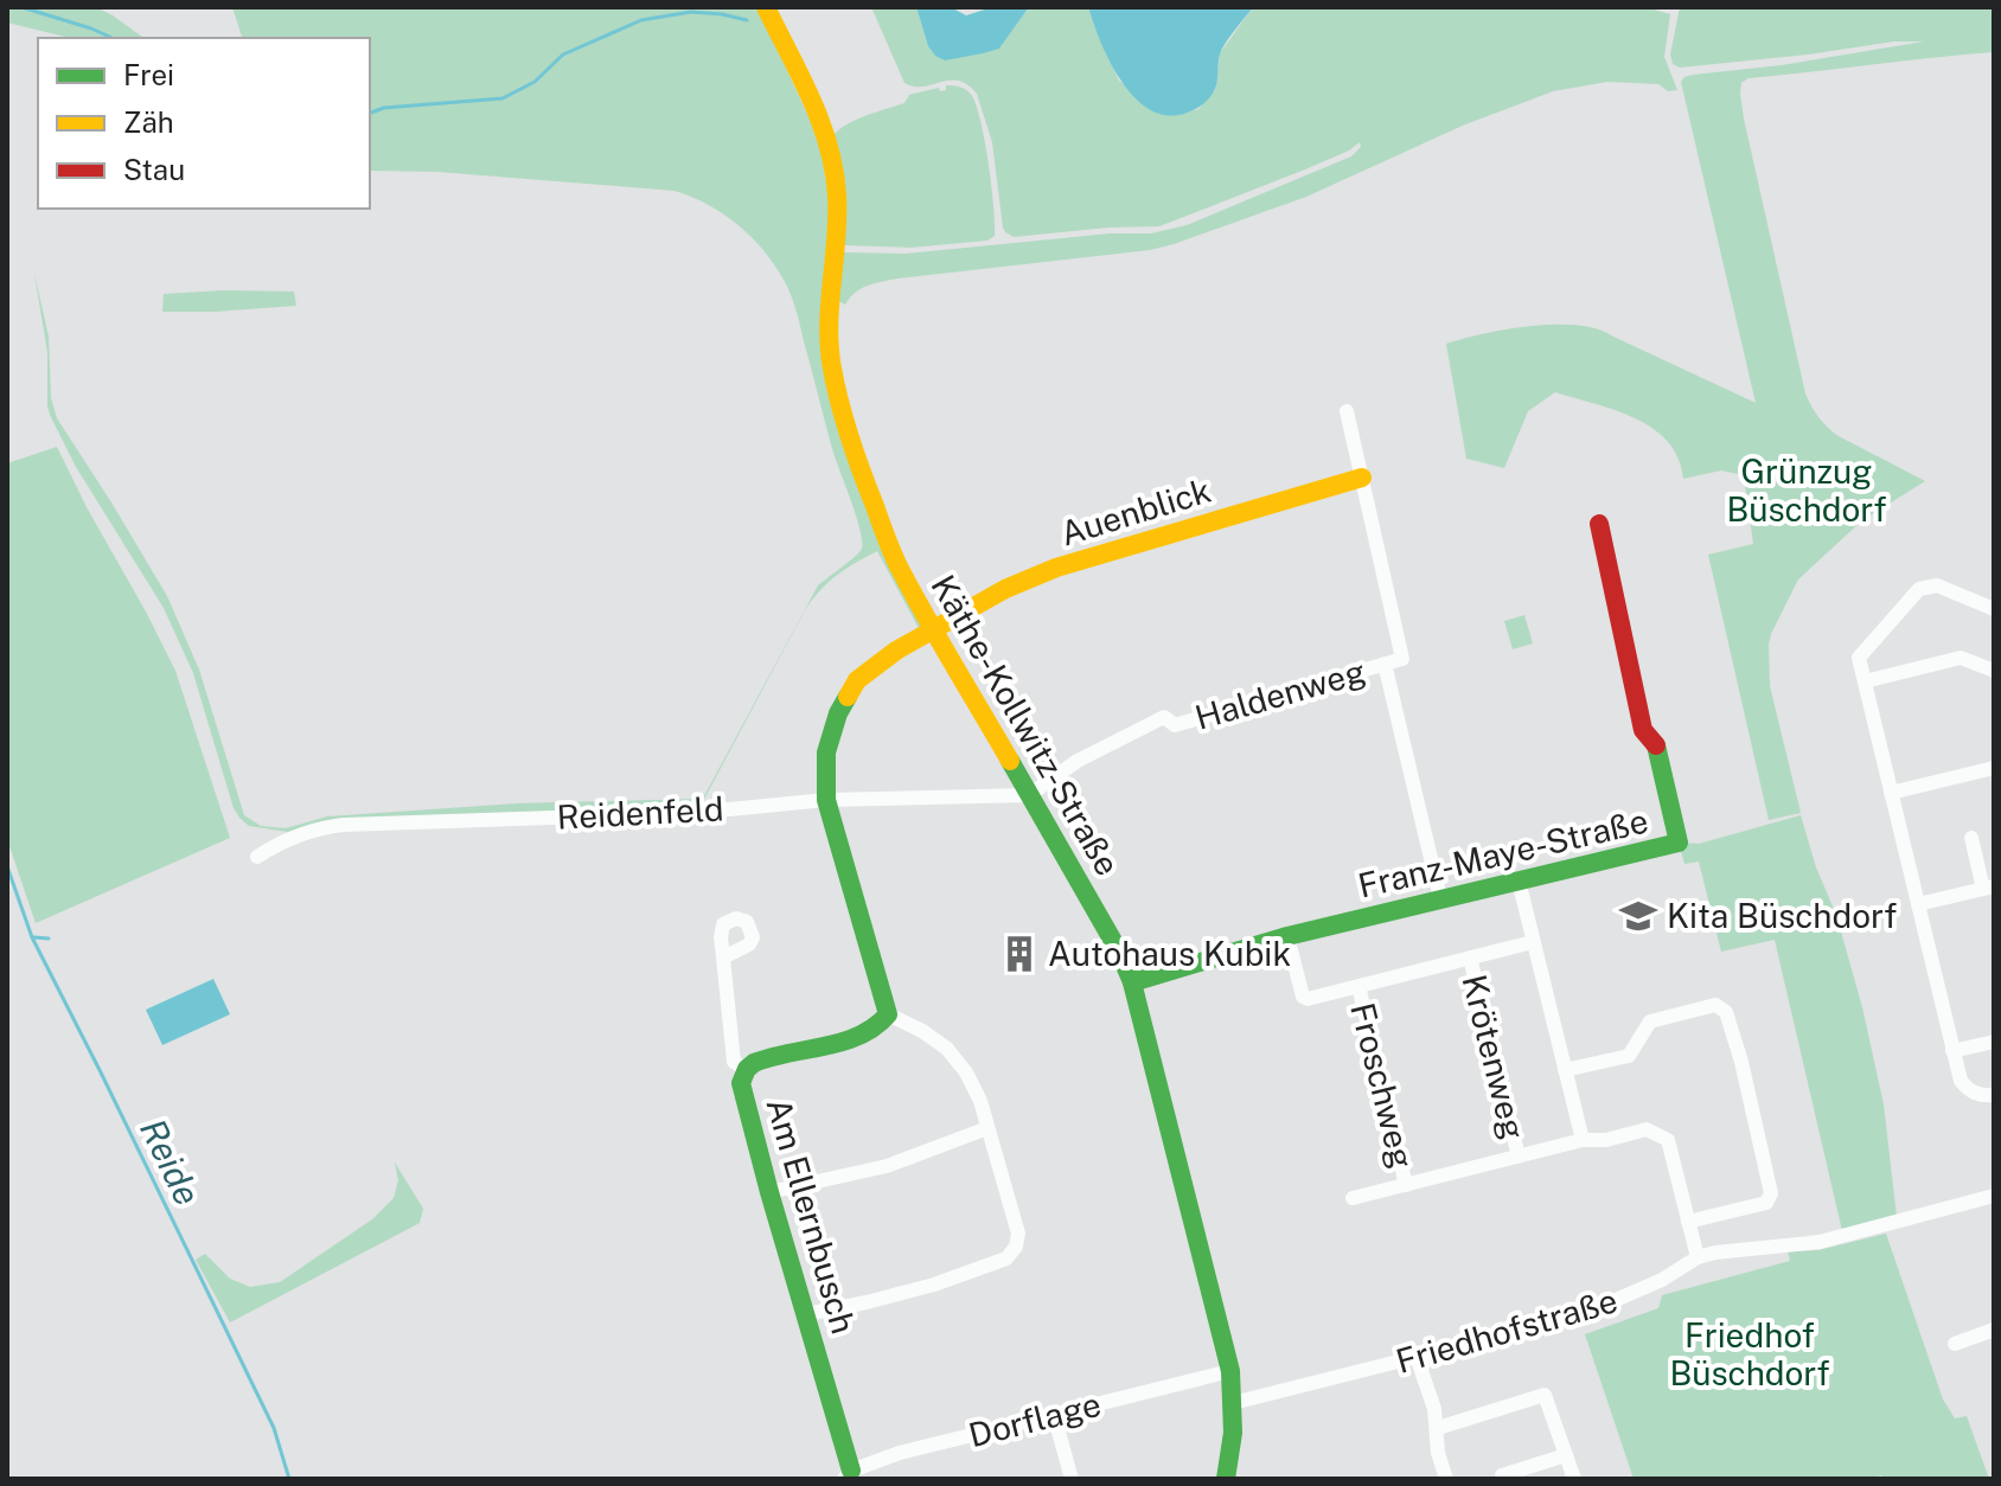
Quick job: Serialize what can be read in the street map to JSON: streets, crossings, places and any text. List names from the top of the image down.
{
  "streets": {
    "street": [
      "Auenblick",
      "Haldenweg",
      "Käthe-Kollwitz-Straße",
      "Reidenfeld",
      "Franz-Maye-Straße",
      "Krötenweg",
      "Froschweg",
      "Am Ellernbusch",
      "Friedhofstraße",
      "Dorflage"
    ]
  },
  "crossings": [
    ["Auenblick", "Käthe-Kollwitz-Straße"],
    ["Auenblick", "Reidenfeld"],
    ["Haldenweg", "Käthe-Kollwitz-Straße"],
    ["Haldenweg", "Reidenfeld"],
    ["Käthe-Kollwitz-Straße", "Reidenfeld"],
    ["Käthe-Kollwitz-Straße", "Franz-Maye-Straße"],
    ["Käthe-Kollwitz-Straße", "Friedhofstraße"],
    ["Käthe-Kollwitz-Straße", "Dorflage"],
    ["Franz-Maye-Straße", "Froschweg"],
    ["Krötenweg", "Froschweg"],
    ["Froschweg", "Friedhofstraße"],
    ["Am Ellernbusch", "Dorflage"]
  ],
  "water": ["Reide"],
  "parks": ["Grünzug Büschdorf", "Friedhof Büschdorf"],
  "places": {
    "school or university": ["Kita Büschdorf"],
    "building": ["Autohaus Kubik"]
  },
  "legend": ["Frei", "Zäh", "Stau"]
}
